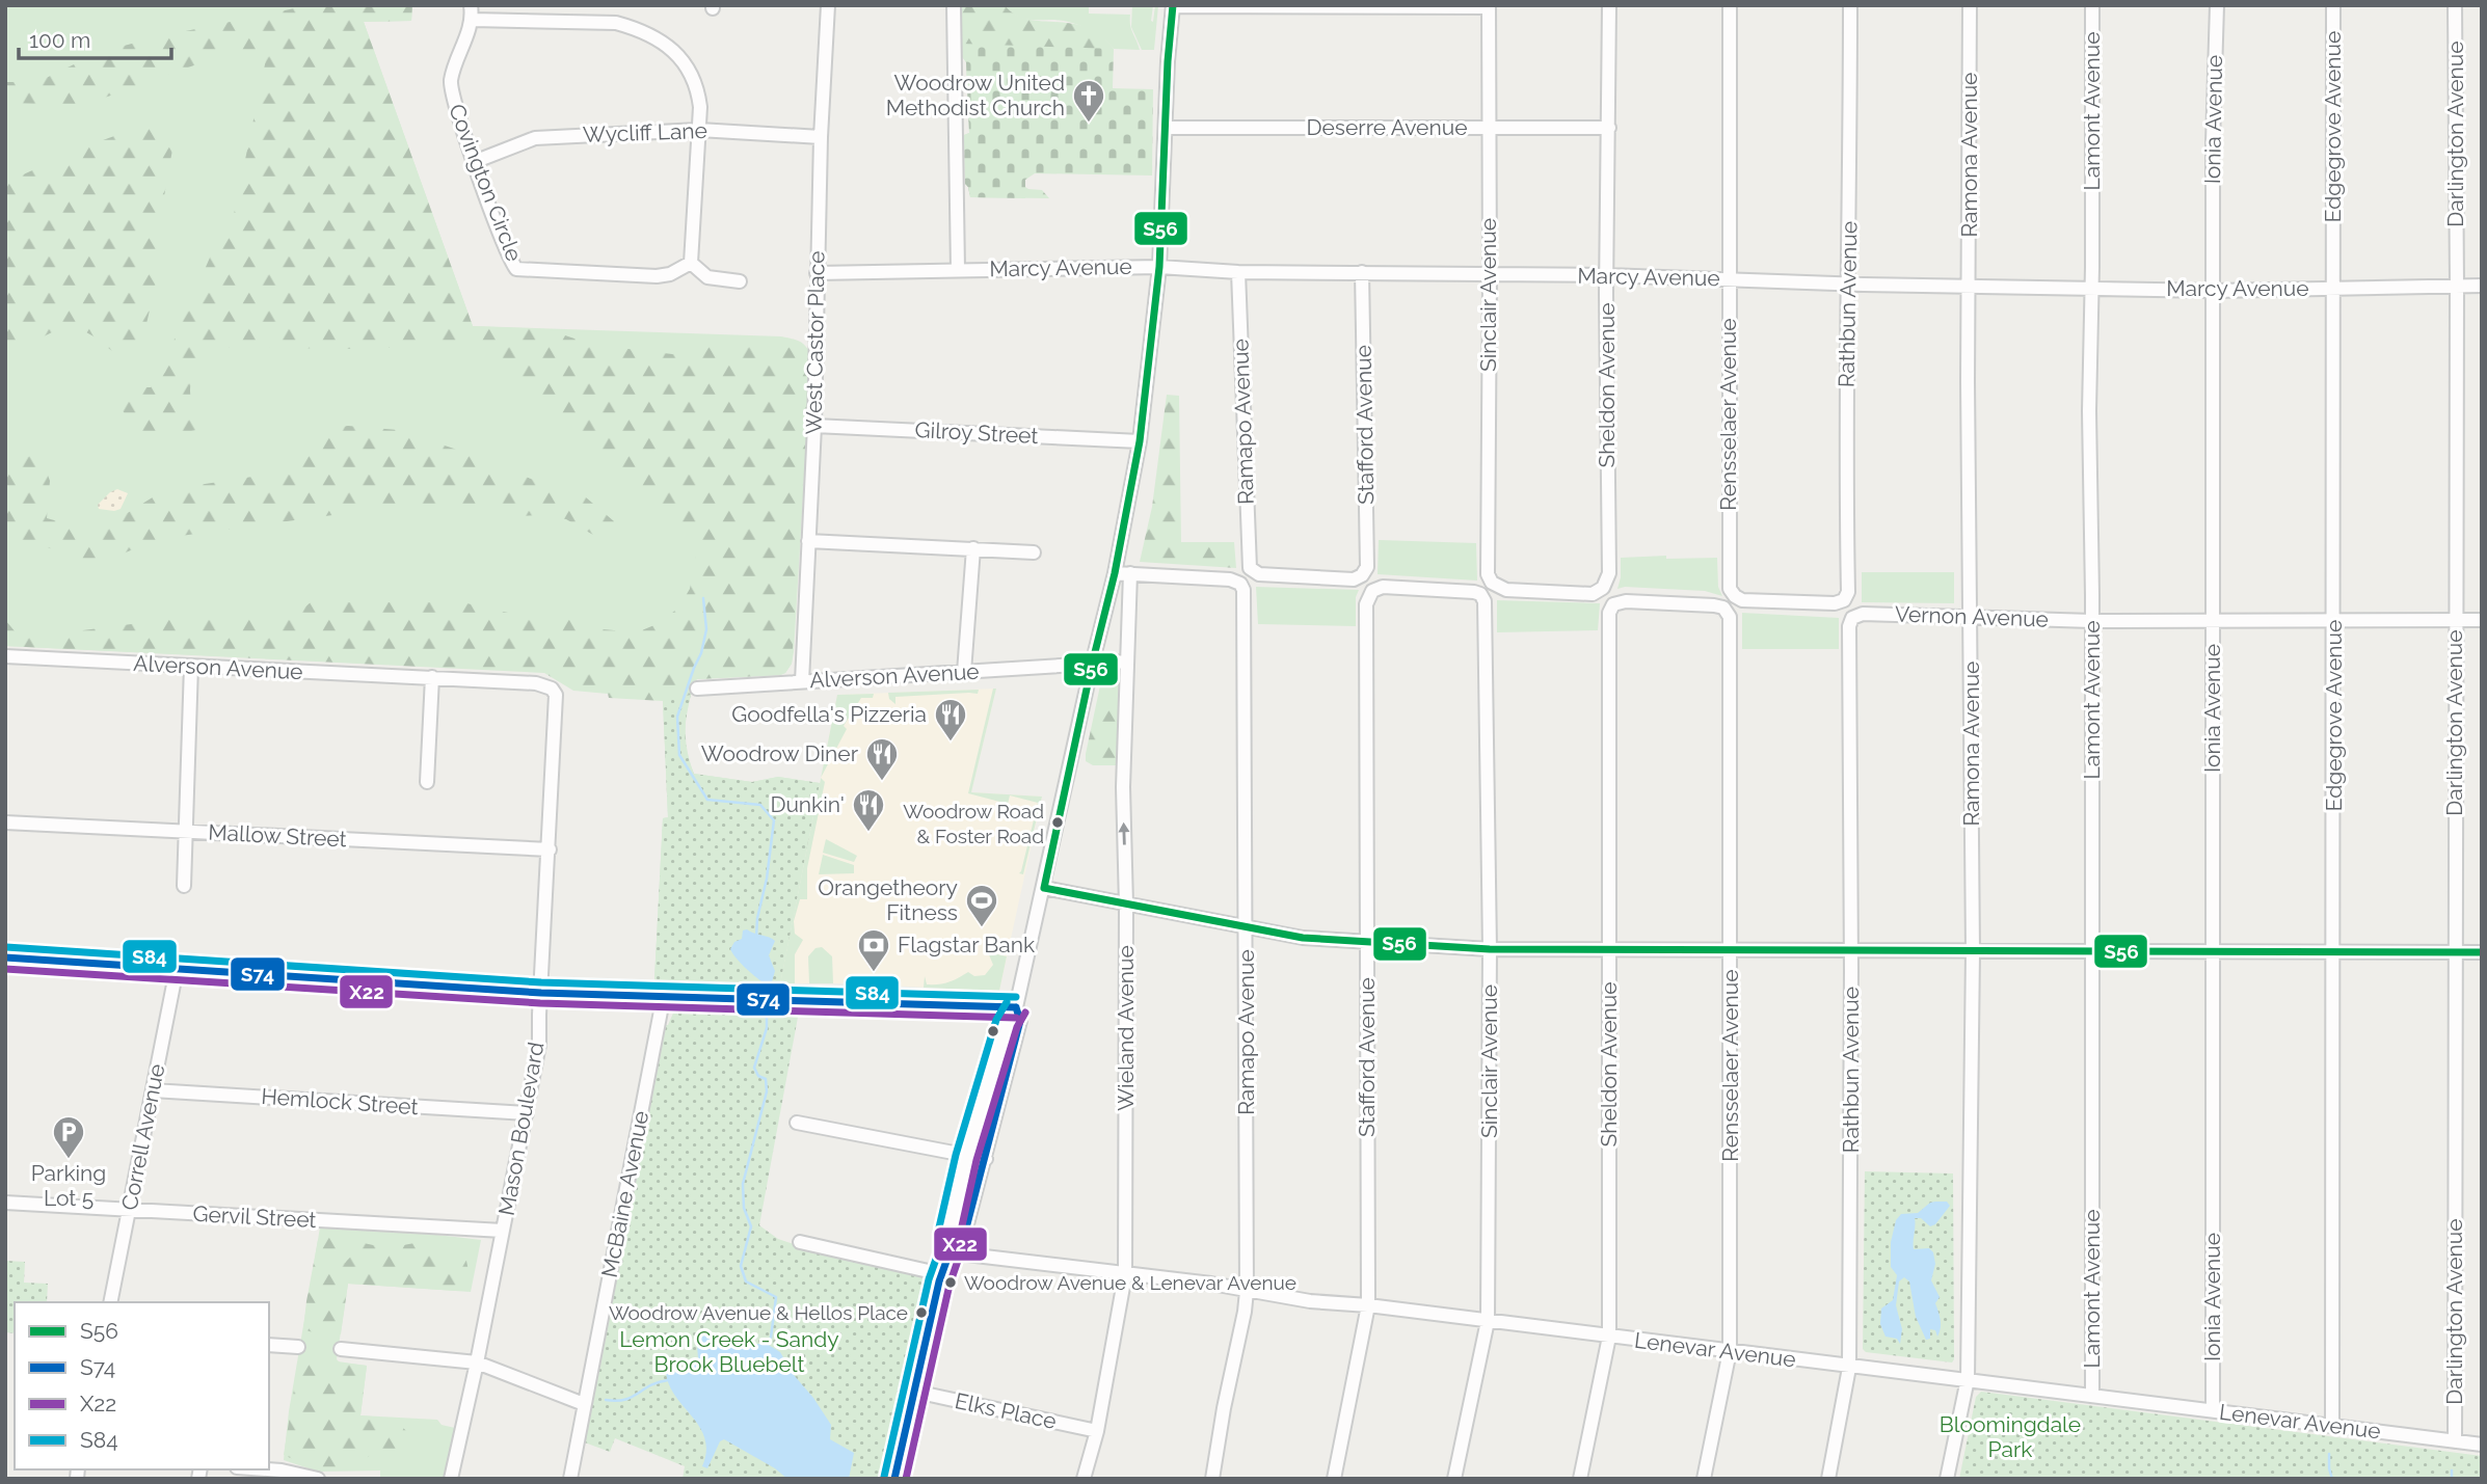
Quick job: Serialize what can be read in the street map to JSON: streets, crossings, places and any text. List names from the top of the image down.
{
  "streets": {
    "street": [
      "Lamont Avenue",
      "Ionia Avenue",
      "Edgegrove Avenue",
      "Deserre Avenue",
      "Wycliff Lane",
      "Darlington Avenue",
      "Ramona Avenue",
      "Covington Circle",
      "Marcy Avenue",
      "Sinclair Avenue",
      "Rathbun Avenue",
      "West Castor Place",
      "Sheldon Avenue",
      "Rensselaer Avenue",
      "Ramapo Avenue",
      "Stafford Avenue",
      "Gilroy Street",
      "Vernon Avenue",
      "Alverson Avenue",
      "Mallow Street",
      "Wieland Avenue",
      "Hemlock Street",
      "Mason Boulevard",
      "Correll Avenue",
      "McBaine Avenue",
      "Gervil Street",
      "Lenevar Avenue",
      "Elks Place"
    ]
  },
  "crossings": [
    ["Lamont Avenue", "Marcy Avenue"],
    ["Lamont Avenue", "Vernon Avenue"],
    ["Lamont Avenue", "Lenevar Avenue"],
    ["Ionia Avenue", "Marcy Avenue"],
    ["Ionia Avenue", "Vernon Avenue"],
    ["Ionia Avenue", "Lenevar Avenue"],
    ["Edgegrove Avenue", "Marcy Avenue"],
    ["Edgegrove Avenue", "Vernon Avenue"],
    ["Edgegrove Avenue", "Lenevar Avenue"],
    ["Deserre Avenue", "Sinclair Avenue"],
    ["Deserre Avenue", "Sheldon Avenue"],
    ["Wycliff Lane", "Covington Circle"],
    ["Wycliff Lane", "West Castor Place"],
    ["Darlington Avenue", "Marcy Avenue"],
    ["Darlington Avenue", "Vernon Avenue"],
    ["Darlington Avenue", "Lenevar Avenue"],
    ["Ramona Avenue", "Marcy Avenue"],
    ["Ramona Avenue", "Vernon Avenue"],
    ["Ramona Avenue", "Lenevar Avenue"],
    ["Marcy Avenue", "Sinclair Avenue"],
    ["Marcy Avenue", "Rathbun Avenue"],
    ["Marcy Avenue", "West Castor Place"],
    ["Marcy Avenue", "Sheldon Avenue"],
    ["Marcy Avenue", "Rensselaer Avenue"],
    ["Marcy Avenue", "Ramapo Avenue"],
    ["Marcy Avenue", "Stafford Avenue"],
    ["Sinclair Avenue", "Sheldon Avenue"],
    ["Sinclair Avenue", "Stafford Avenue"],
    ["Sinclair Avenue", "Lenevar Avenue"],
    ["Rathbun Avenue", "Rensselaer Avenue"],
    ["Rathbun Avenue", "Vernon Avenue"],
    ["Rathbun Avenue", "Lenevar Avenue"],
    ["West Castor Place", "Gilroy Street"],
    ["West Castor Place", "Alverson Avenue"],
    ["Sheldon Avenue", "Rensselaer Avenue"],
    ["Sheldon Avenue", "Lenevar Avenue"],
    ["Rensselaer Avenue", "Lenevar Avenue"],
    ["Ramapo Avenue", "Stafford Avenue"],
    ["Ramapo Avenue", "Wieland Avenue"],
    ["Ramapo Avenue", "Lenevar Avenue"],
    ["Stafford Avenue", "Lenevar Avenue"],
    ["Alverson Avenue", "Wieland Avenue"],
    ["Alverson Avenue", "Mason Boulevard"],
    ["Mallow Street", "Mason Boulevard"],
    ["Wieland Avenue", "Lenevar Avenue"],
    ["Wieland Avenue", "Elks Place"],
    ["Hemlock Street", "Mason Boulevard"],
    ["Hemlock Street", "Correll Avenue"],
    ["Mason Boulevard", "Gervil Street"],
    ["Correll Avenue", "Gervil Street"]
  ],
  "parks": ["Lemon Creek - Sandy Brook Bluebelt", "Bloomingdale Park"],
  "places": {
    "church": ["Woodrow United Methodist Church"],
    "restaurant": ["Goodfella's Pizzeria", "Woodrow Diner", "Dunkin'"],
    "other": ["Woodrow Road & Foster Road", "Woodrow Avenue & Lenevar Avenue", "Woodrow Avenue & Hellos Place"],
    "sports": ["Orangetheory Fitness"],
    "bank": ["Flagstar Bank"],
    "parking": ["Parking Lot 5"]
  },
  "lines": [
    "transit line S56",
    "transit line S84",
    "transit line S74",
    "transit line X22"
  ],
  "legend": [
    "S56",
    "S74",
    "X22",
    "S84"
  ],
  "scale_bar": "100 m"
}
